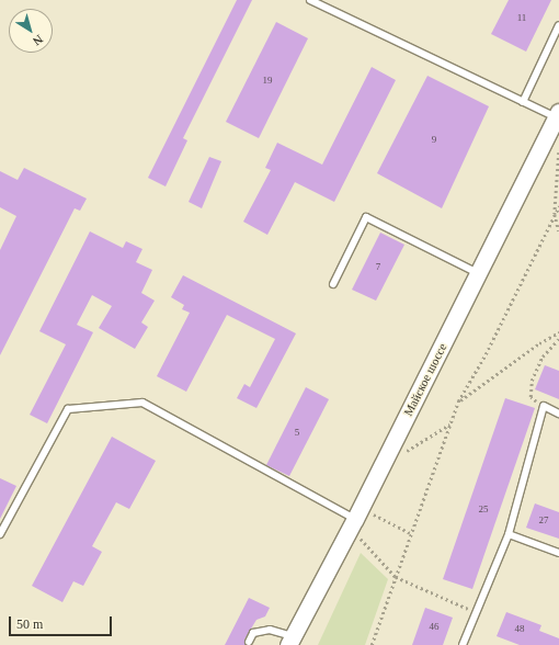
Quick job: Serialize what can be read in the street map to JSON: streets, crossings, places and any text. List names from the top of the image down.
{
  "streets": {
    "street": ["Майское шоссе"]
  },
  "house_numbers": [
    "11",
    "19",
    "9",
    "7",
    "5",
    "25",
    "27",
    "46",
    "48"
  ],
  "scale_bar": "50 m",
  "north": "bottom right"
}
